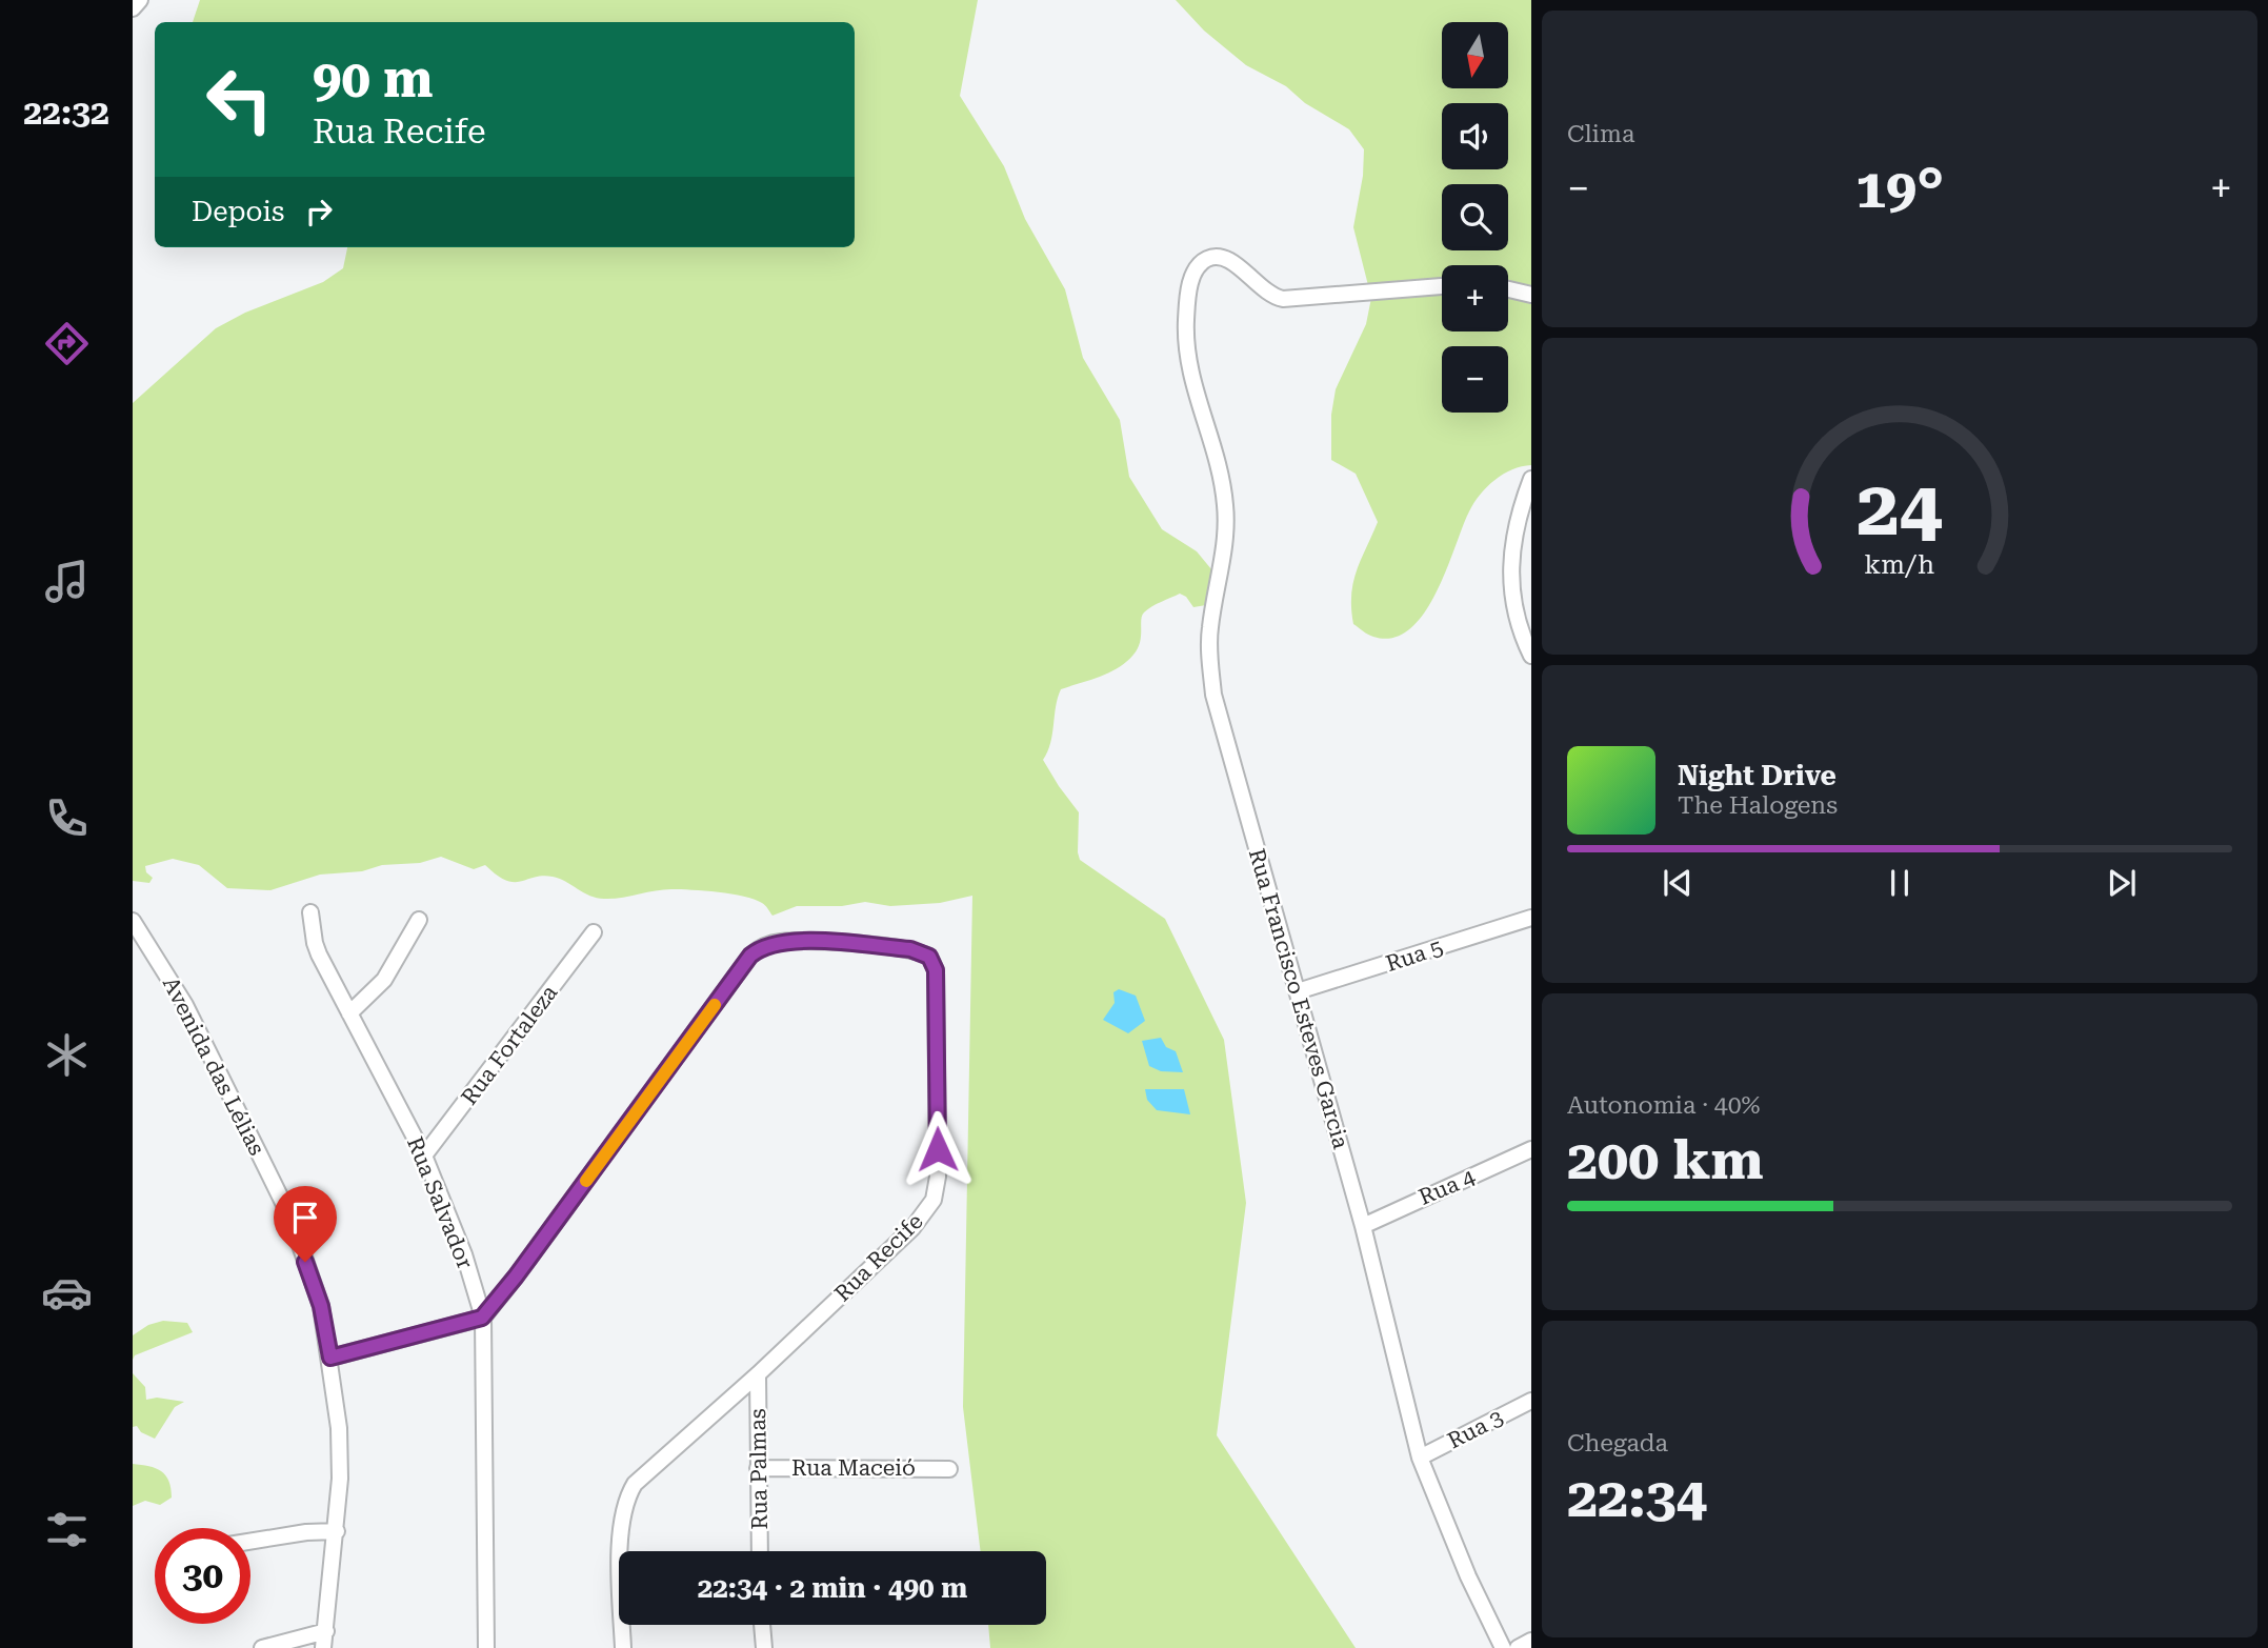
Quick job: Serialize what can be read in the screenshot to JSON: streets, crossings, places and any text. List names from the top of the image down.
{
  "streets": {
    "street": [
      "Rua 5",
      "Rua Francisco Esteves Garcia",
      "Rua Fortaleza",
      "Avenida das Lélias",
      "Rua 4",
      "Rua Salvador",
      "Rua Recife",
      "Rua 3",
      "Rua Maceió",
      "Rua Palmas"
    ]
  },
  "crossings": [
    ["Rua 5", "Rua Francisco Esteves Garcia"],
    ["Rua Francisco Esteves Garcia", "Rua 4"],
    ["Rua Francisco Esteves Garcia", "Rua 3"],
    ["Rua Fortaleza", "Rua Salvador"],
    ["Rua Salvador", "Rua Recife"],
    ["Rua Recife", "Rua Palmas"],
    ["Rua Maceió", "Rua Palmas"]
  ],
  "north": "bottom",
  "page": {
    "tabs": "22:32",
    "tile": [
      "Clima",
      ["Autonomia · 40%", "200 km"],
      ["Chegada", "22:34"]
    ],
    "map_buttons": ["+", "−"],
    "turn": ["90 m", "Rua Recife"],
    "heat": ["−", "19°", "+"],
    "then": "Depois",
    "song": ["Night Drive", "The Halogens"],
    "limit": "30",
    "trip": "22:34 · 2 min · 490 m",
    "gauge": ["24", "km/h"]
  }
}
